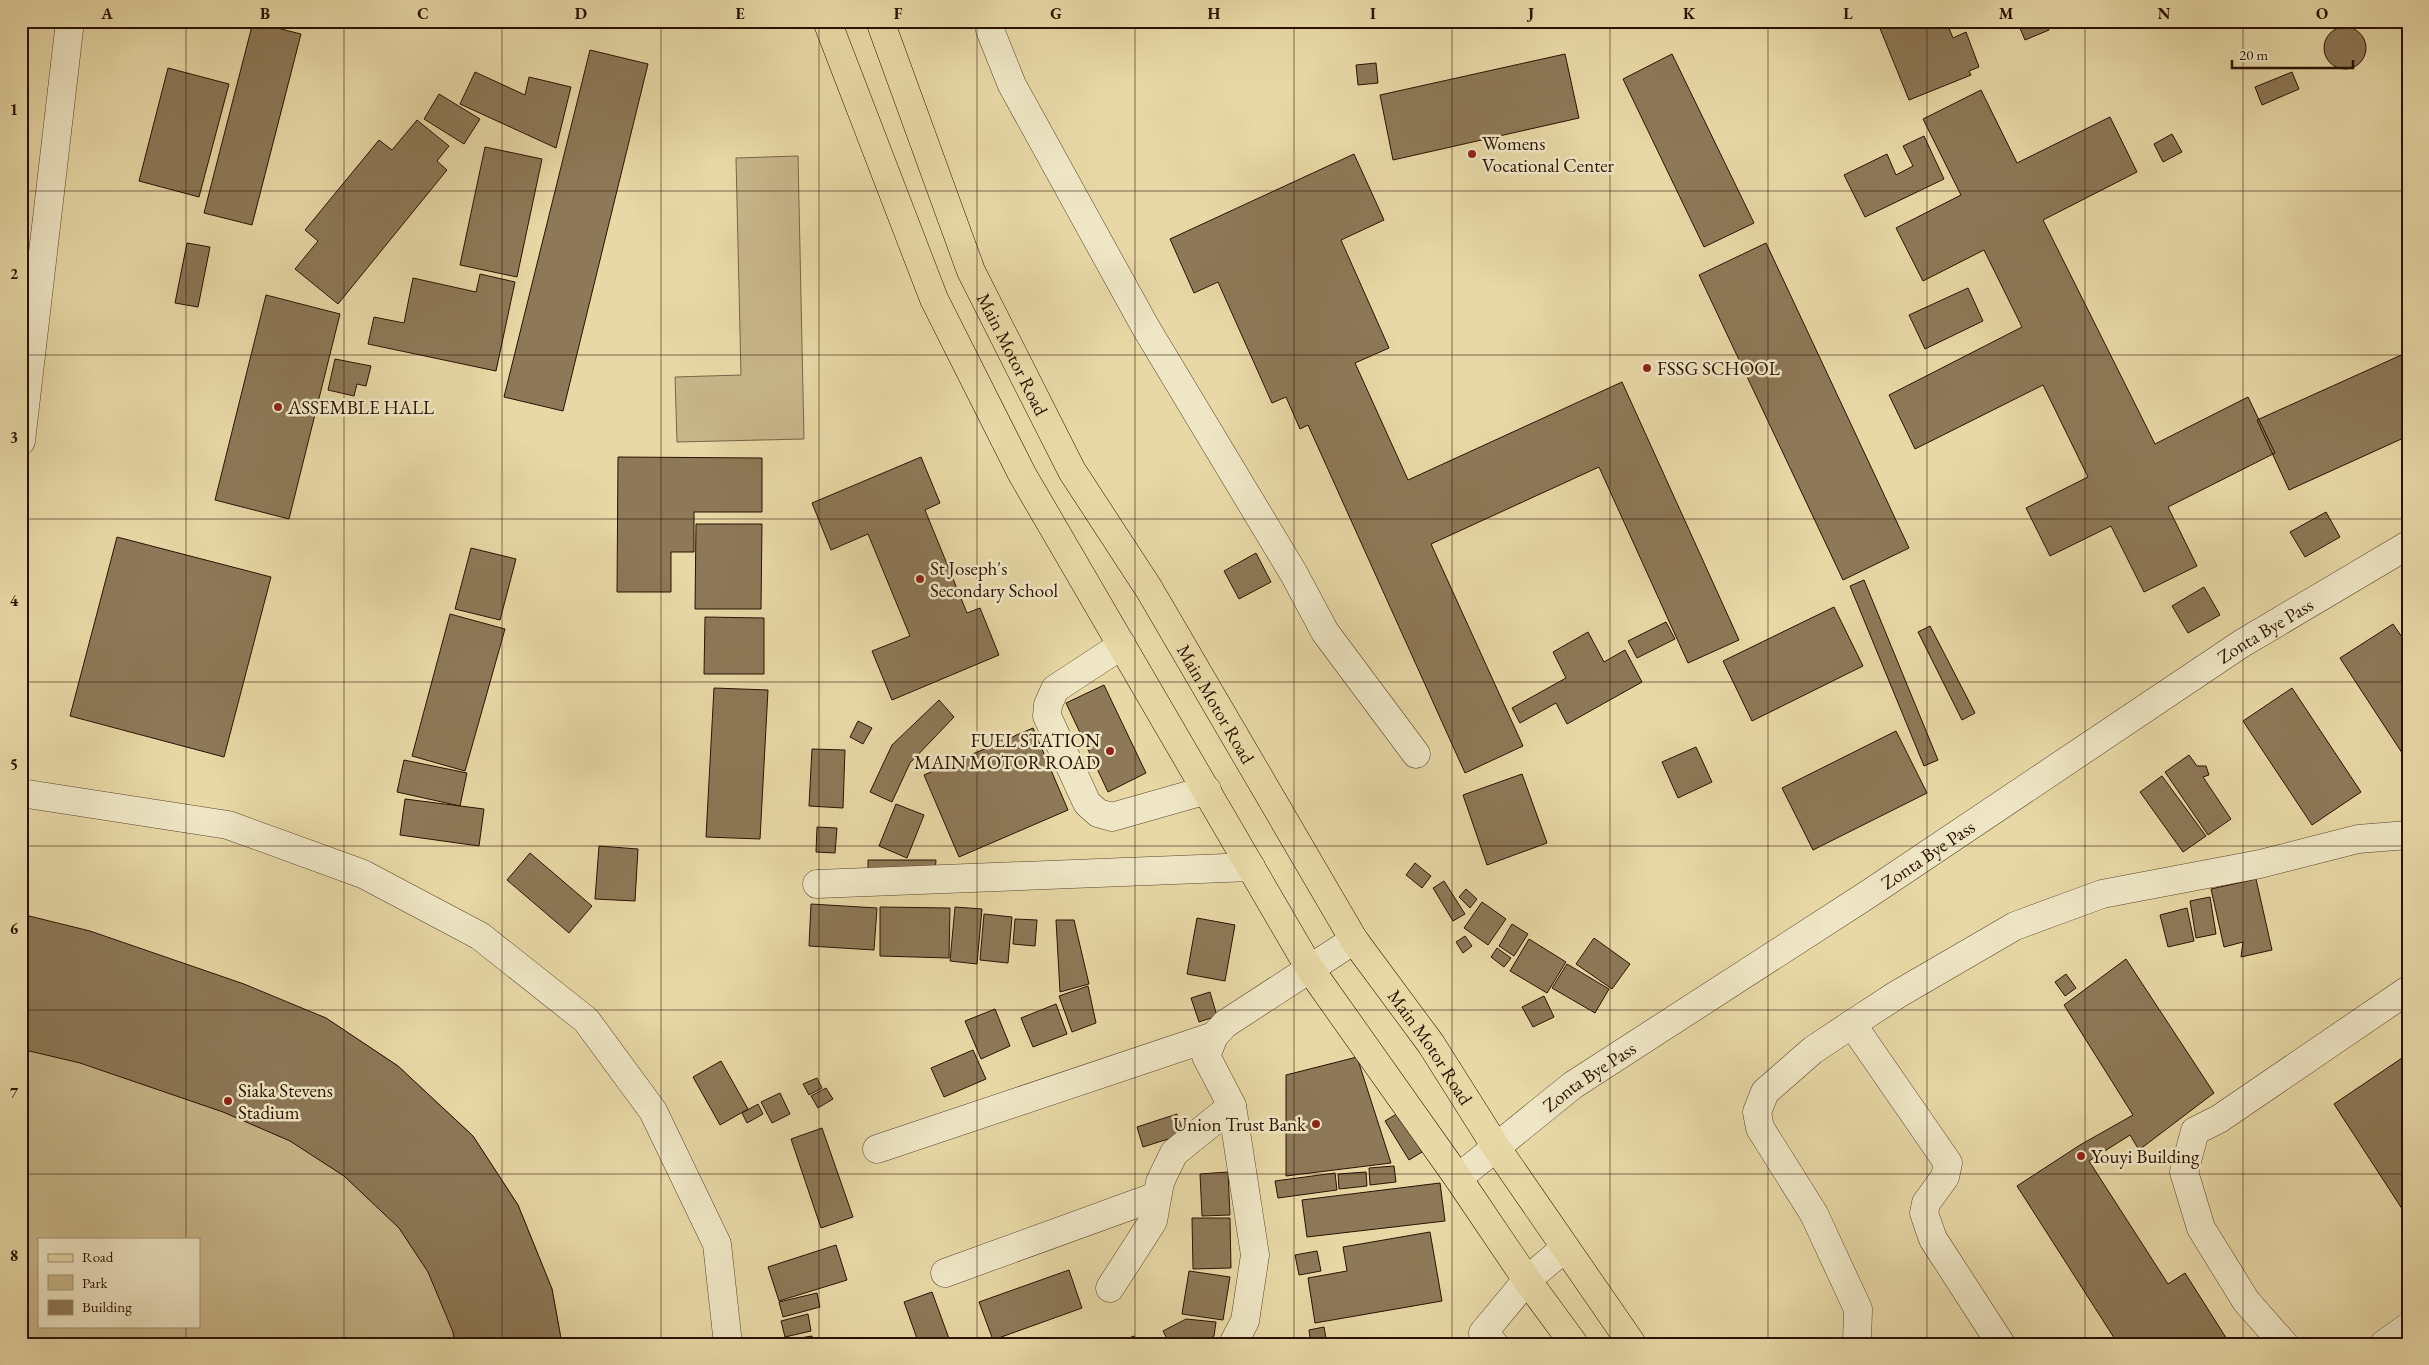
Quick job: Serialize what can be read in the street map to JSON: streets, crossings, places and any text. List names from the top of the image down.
{
  "streets": {
    "main road": ["Main Motor Road"],
    "street": ["Zonta Bye Pass"]
  },
  "crossings": [
    ["Main Motor Road", "Zonta Bye Pass"]
  ],
  "places": [
    "Womens Vocational Center",
    "FSSG SCHOOL",
    "ASSEMBLE HALL",
    "St Joseph's Secondary School",
    "FUEL STATION MAIN MOTOR ROAD",
    "Siaka Stevens Stadium",
    "Union Trust Bank",
    "Youyi Building"
  ],
  "legend": ["Road", "Park", "Building"],
  "scale_bar": "20 m",
  "grid": {
    "columns": [
      "A",
      "B",
      "C",
      "D",
      "E",
      "F",
      "G",
      "H",
      "I",
      "J",
      "K",
      "L",
      "M",
      "N",
      "O"
    ],
    "rows": [
      "1",
      "2",
      "3",
      "4",
      "5",
      "6",
      "7",
      "8"
    ]
  }
}
